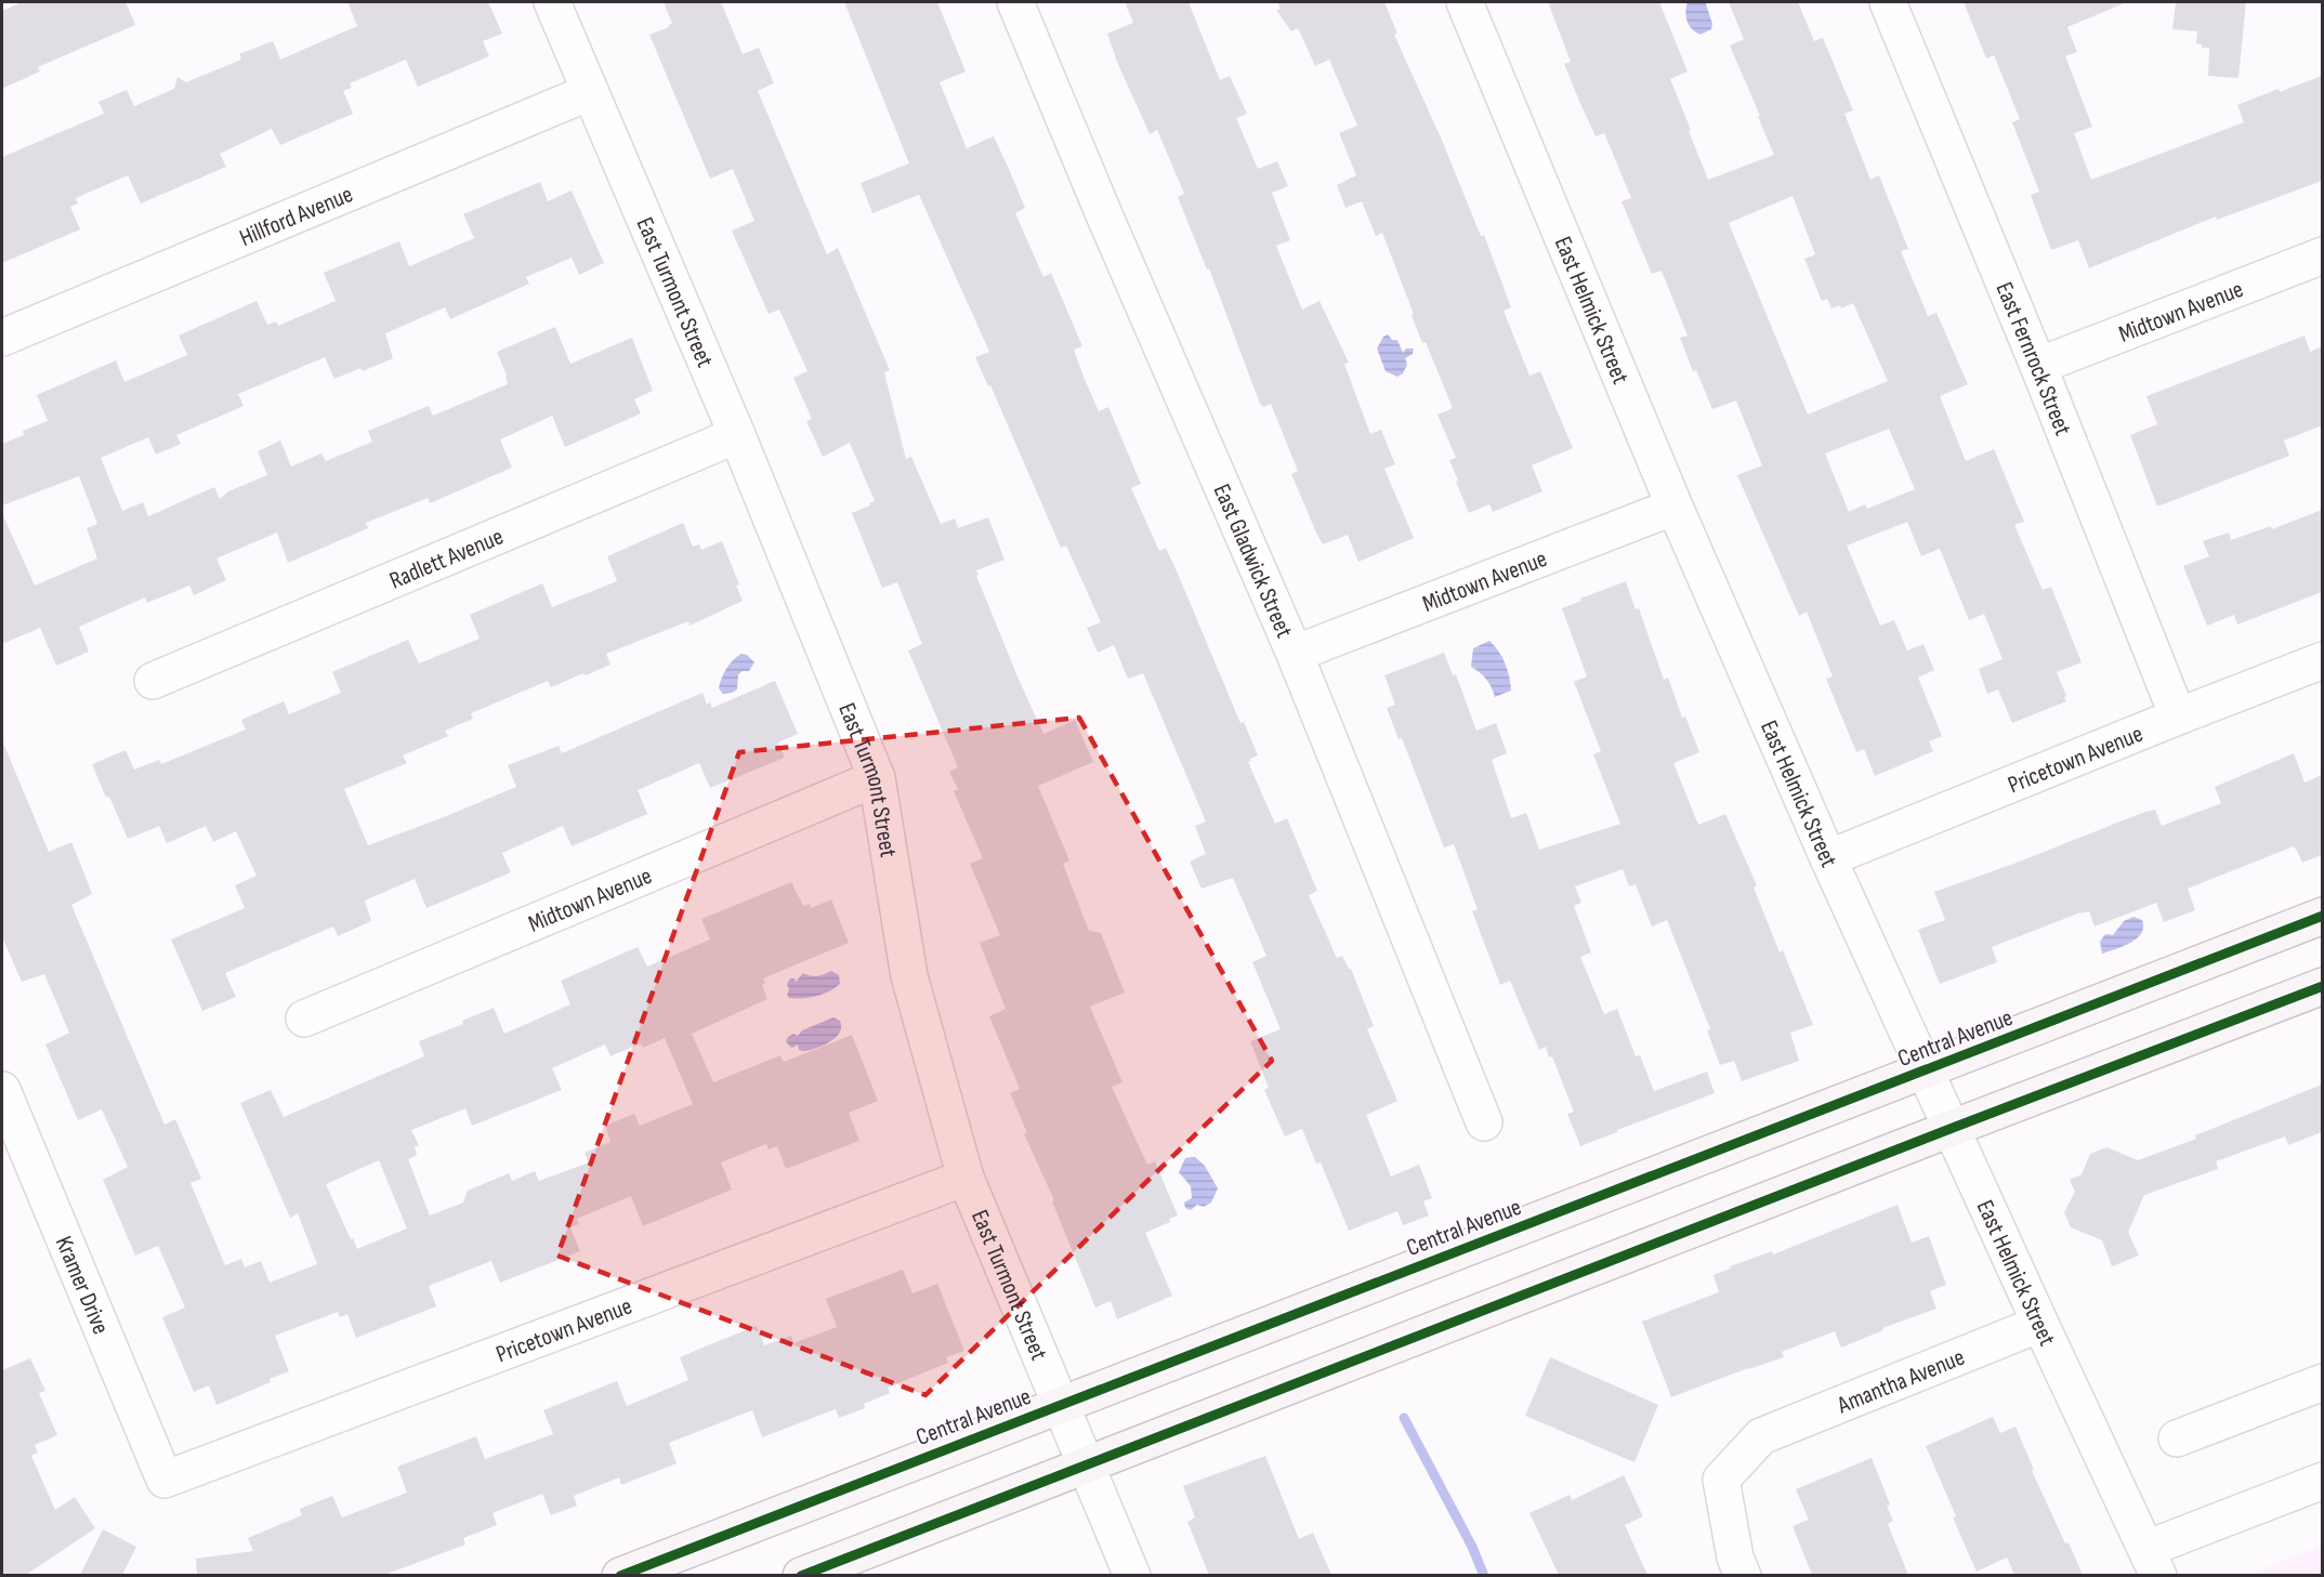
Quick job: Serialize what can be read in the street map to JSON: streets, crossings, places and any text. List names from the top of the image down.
{
  "streets": {
    "main road": ["Central Avenue"],
    "street": [
      "Hillford Avenue",
      "East Turmont Street",
      "East Helmick Street",
      "Midtown Avenue",
      "East Fernrock Street",
      "Radlett Avenue",
      "East Gladwick Street",
      "Pricetown Avenue",
      "Kramer Drive",
      "Amantha Avenue"
    ]
  },
  "crossings": [
    ["Hillford Avenue", "East Turmont Street"],
    ["East Turmont Street", "Midtown Avenue"],
    ["East Turmont Street", "Radlett Avenue"],
    ["East Turmont Street", "Pricetown Avenue"],
    ["East Turmont Street", "Central Avenue"],
    ["East Helmick Street", "Midtown Avenue"],
    ["East Helmick Street", "Pricetown Avenue"],
    ["East Helmick Street", "Central Avenue"],
    ["East Helmick Street", "Amantha Avenue"],
    ["Midtown Avenue", "East Fernrock Street"],
    ["Midtown Avenue", "East Gladwick Street"],
    ["East Fernrock Street", "Pricetown Avenue"],
    ["Pricetown Avenue", "Kramer Drive"]
  ]
}
